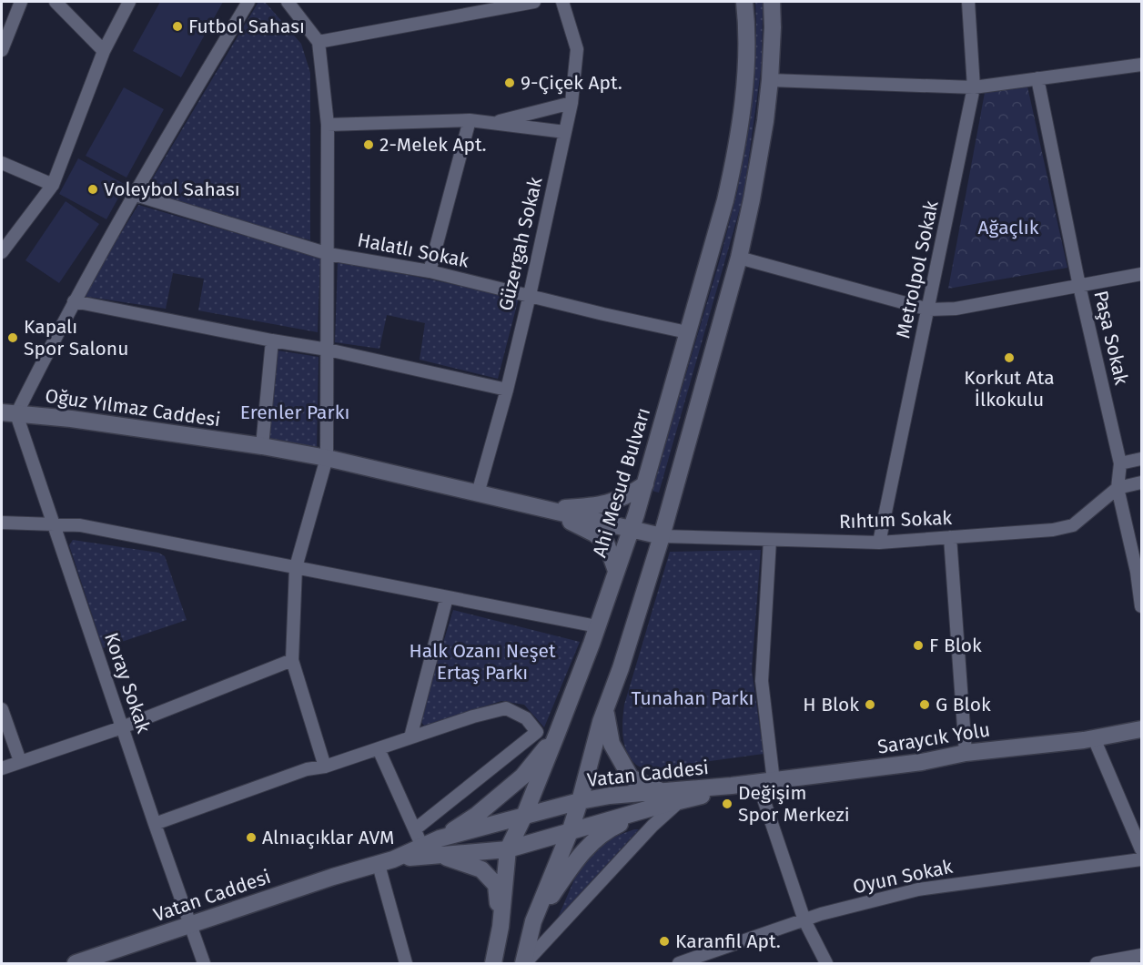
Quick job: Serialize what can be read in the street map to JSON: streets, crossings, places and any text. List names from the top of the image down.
{
  "streets": {
    "main road": [
      "Oğuz Yılmaz Caddesi",
      "Ahi Mesud Bulvarı",
      "Saraycık Yolu",
      "Vatan Caddesi"
    ],
    "street": [
      "Güzergah Sokak",
      "Halatlı Sokak",
      "Metrolpol Sokak",
      "Paşa Sokak",
      "Rıhtım Sokak",
      "Koray Sokak",
      "Oyun Sokak"
    ]
  },
  "crossings": [
    ["Güzergah Sokak", "Halatlı Sokak"],
    ["Güzergah Sokak", "Oğuz Yılmaz Caddesi"],
    ["Halatlı Sokak", "Ahi Mesud Bulvarı"],
    ["Metrolpol Sokak", "Rıhtım Sokak"],
    ["Paşa Sokak", "Rıhtım Sokak"],
    ["Oğuz Yılmaz Caddesi", "Koray Sokak"],
    ["Ahi Mesud Bulvarı", "Vatan Caddesi"],
    ["Koray Sokak", "Vatan Caddesi"],
    ["Saraycık Yolu", "Vatan Caddesi"]
  ],
  "parks": [
    "Ağaçlık",
    "Erenler Parkı",
    "Halk Ozanı Neşet Ertaş Parkı",
    "Tunahan Parkı"
  ],
  "places": [
    "Futbol Sahası",
    "9-Çiçek Apt.",
    "2-Melek Apt.",
    "Voleybol Sahası",
    "Kapalı Spor Salonu",
    "Korkut Ata İlkokulu",
    "F Blok",
    "H Blok",
    "G Blok",
    "Değişim Spor Merkezi",
    "Alnıaçıklar AVM",
    "Karanfil Apt."
  ]
}
